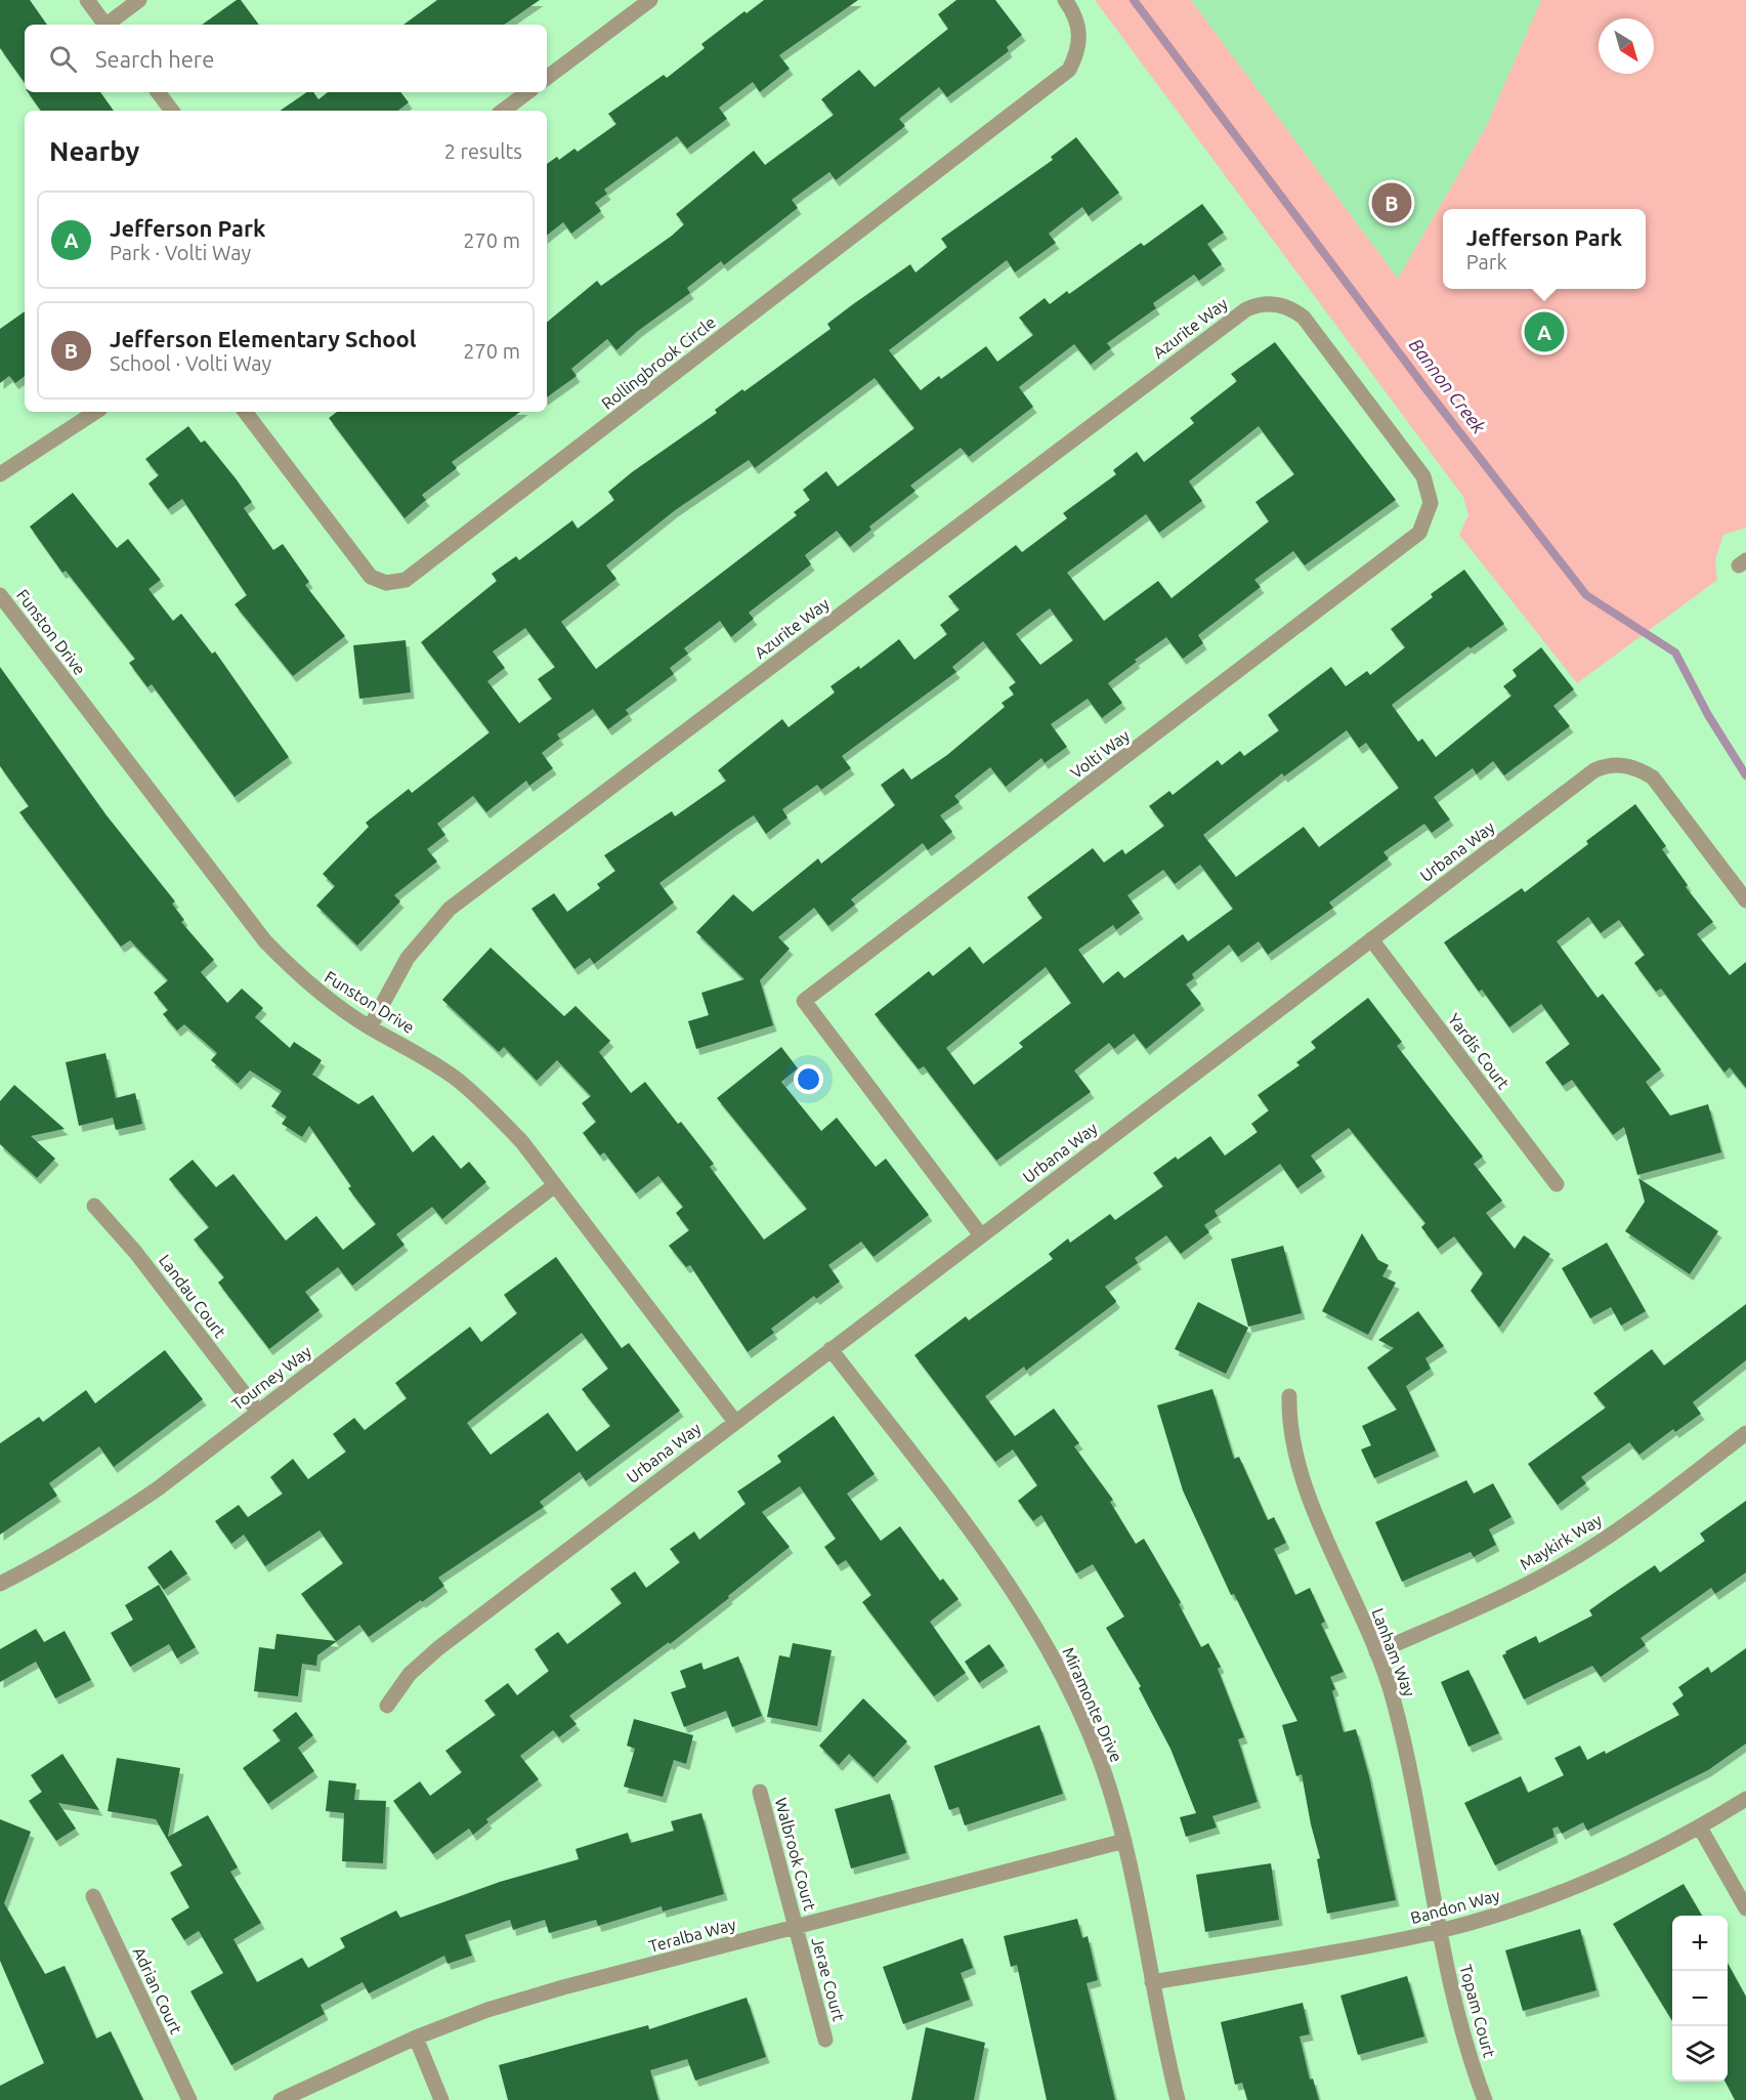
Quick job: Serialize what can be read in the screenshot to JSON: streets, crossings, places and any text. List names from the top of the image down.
{
  "streets": {
    "street": [
      "Azurite Way",
      "Rollingbrook Circle",
      "Funston Drive",
      "Volti Way",
      "Urbana Way",
      "Yardis Court",
      "Landau Court",
      "Tourney Way",
      "Maykirk Way",
      "Lanham Way",
      "Miramonte Drive",
      "Walbrook Court",
      "Bandon Way",
      "Teralba Way",
      "Jerae Court",
      "Adrian Court",
      "Topam Court"
    ]
  },
  "crossings": [
    ["Azurite Way", "Funston Drive"],
    ["Azurite Way", "Volti Way"],
    ["Funston Drive", "Urbana Way"],
    ["Funston Drive", "Tourney Way"],
    ["Volti Way", "Urbana Way"],
    ["Urbana Way", "Yardis Court"],
    ["Urbana Way", "Miramonte Drive"],
    ["Landau Court", "Tourney Way"],
    ["Maykirk Way", "Lanham Way"],
    ["Lanham Way", "Bandon Way"],
    ["Lanham Way", "Topam Court"],
    ["Miramonte Drive", "Bandon Way"],
    ["Miramonte Drive", "Teralba Way"],
    ["Walbrook Court", "Teralba Way"],
    ["Walbrook Court", "Jerae Court"],
    ["Bandon Way", "Topam Court"],
    ["Teralba Way", "Jerae Court"]
  ],
  "water": ["Bannon Creek"],
  "north": "bottom right",
  "page": {
    "search": "Search here",
    "heading": ["Nearby", "2 results"],
    "pins": ["B", "A"],
    "list": [
      {
        "mark": "A",
        "name": "Jefferson Park",
        "note": "Park · Volti Way",
        "value": "270 m"
      },
      {
        "mark": "B",
        "name": "Jefferson Elementary School",
        "note": "School · Volti Way",
        "value": "270 m"
      }
    ],
    "popup": ["Jefferson Park", "Park"],
    "map_buttons": ["+", "−"]
  }
}
